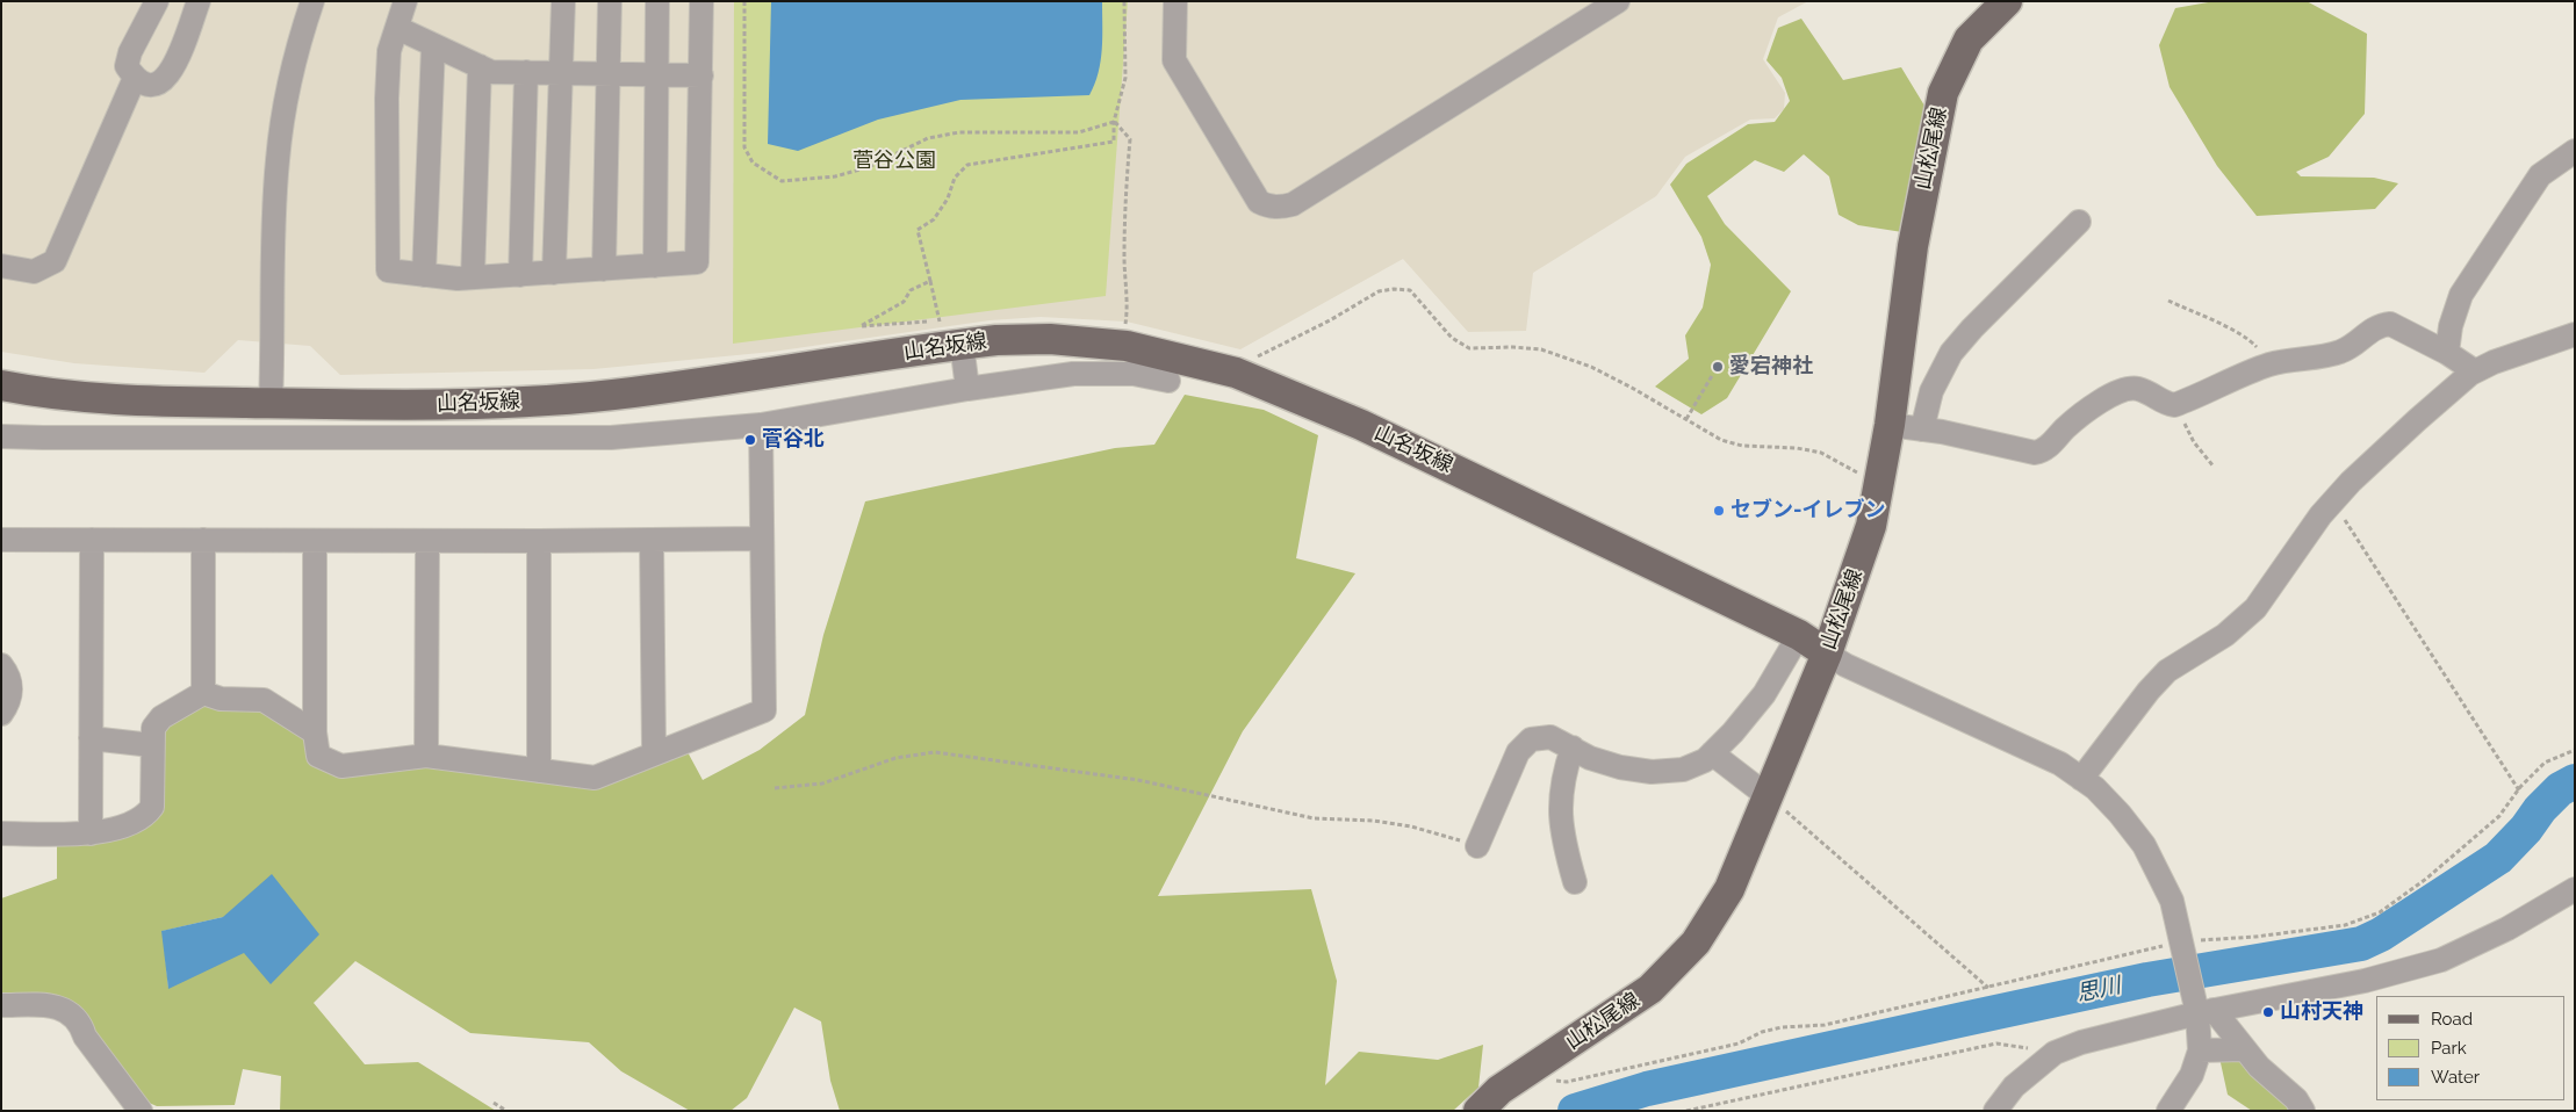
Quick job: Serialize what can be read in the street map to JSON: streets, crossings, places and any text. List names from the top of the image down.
{
  "streets": {
    "main road": ["山松尾線", "山名坂線"]
  },
  "crossings": [
    ["山松尾線", "山名坂線"]
  ],
  "water": ["思川"],
  "parks": ["菅谷公園"],
  "places": [
    "愛宕神社",
    "菅谷北",
    "セブン-イレブン",
    "山村天神"
  ],
  "legend": ["Road", "Park", "Water"]
}
